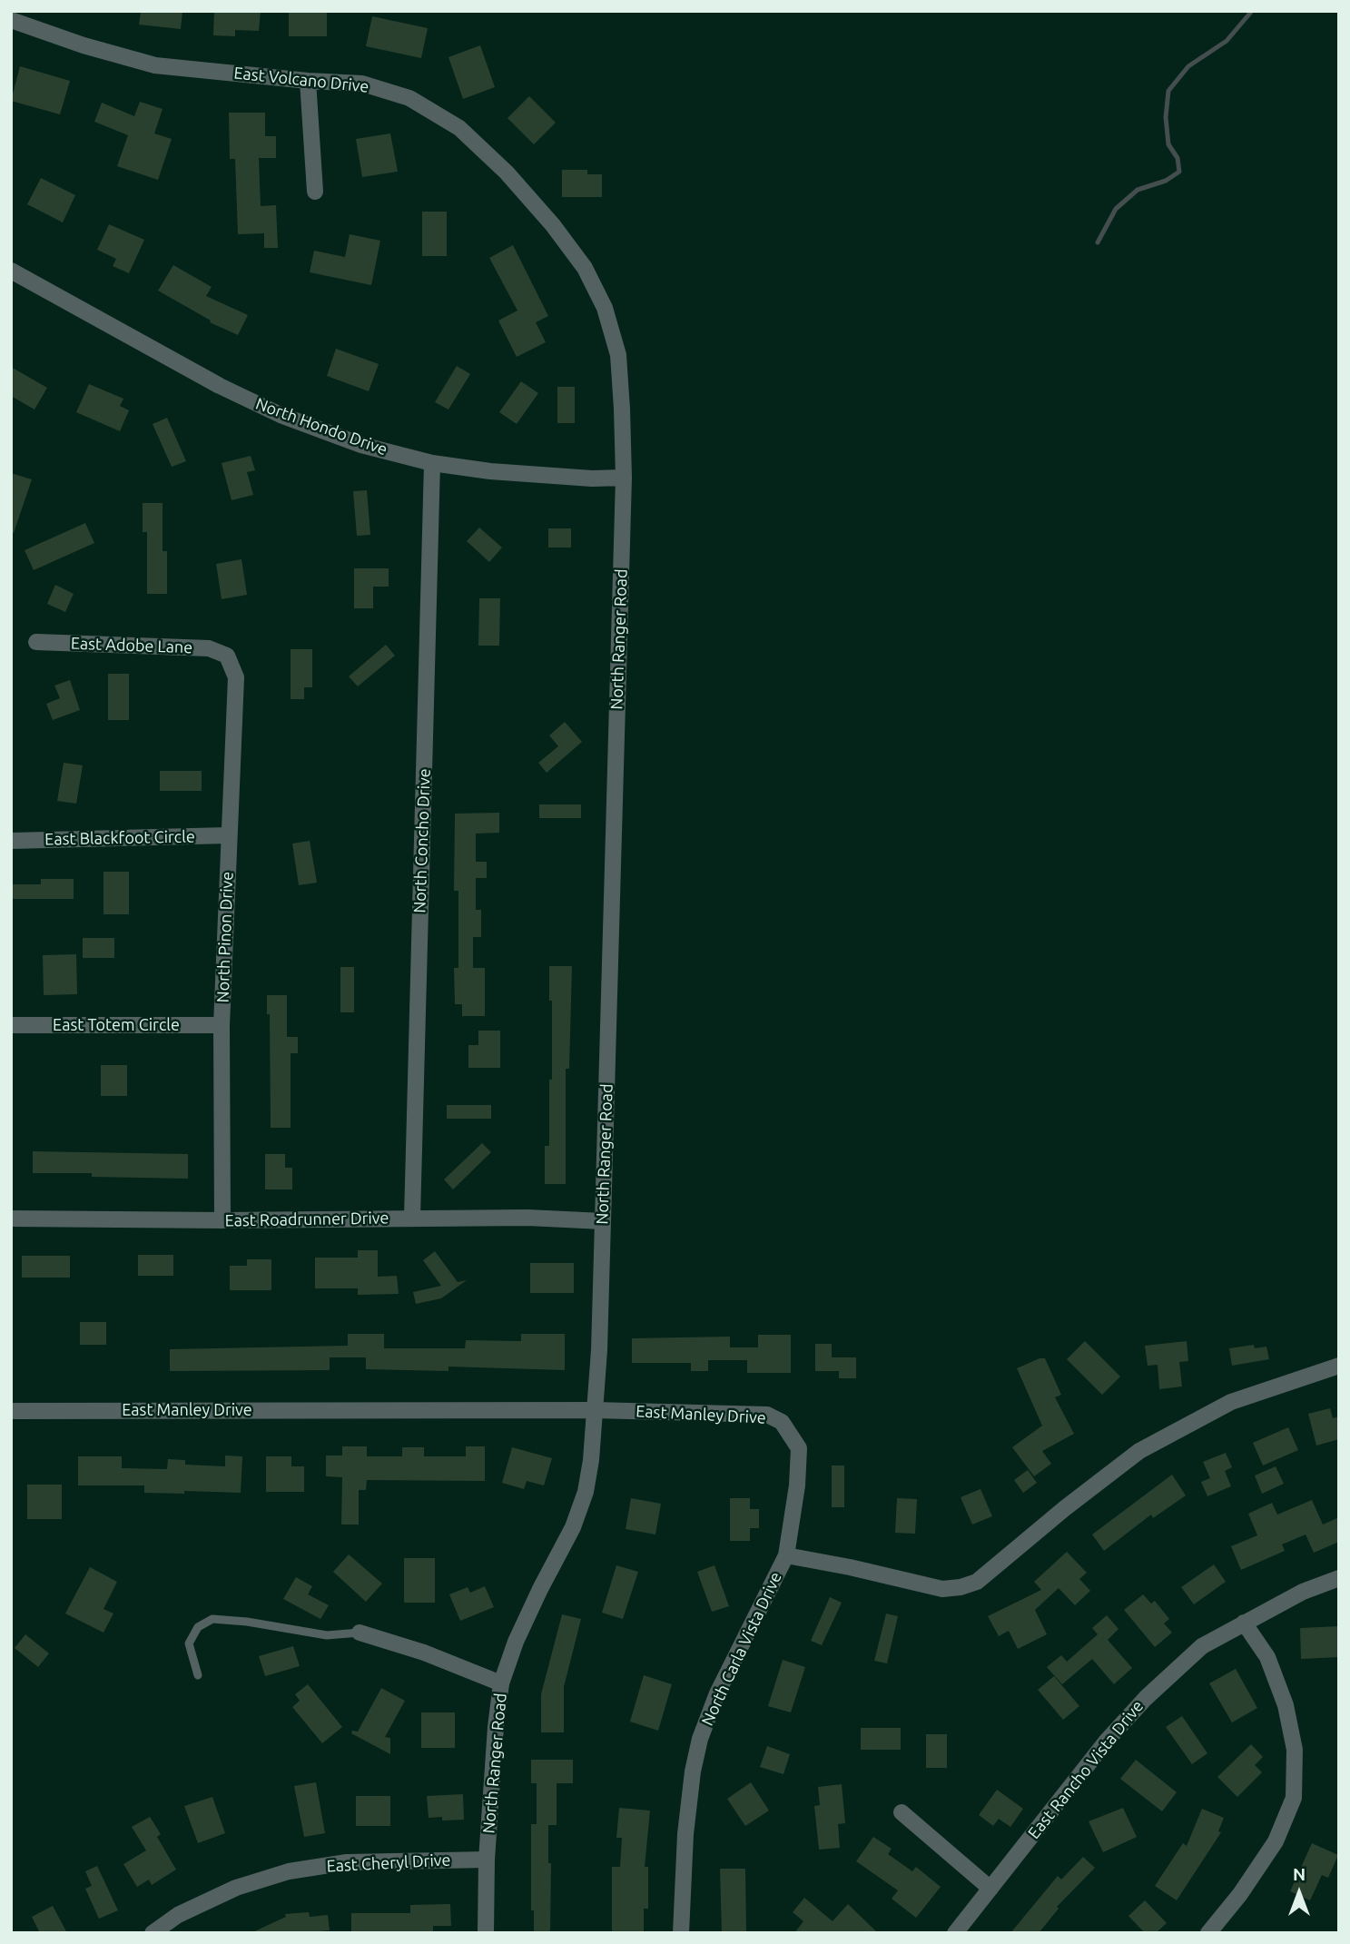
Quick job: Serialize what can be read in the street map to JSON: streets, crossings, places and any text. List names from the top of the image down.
{
  "streets": {
    "street": [
      "East Volcano Drive",
      "North Hondo Drive",
      "North Ranger Road",
      "East Adobe Lane",
      "East Blackfoot Circle",
      "North Concho Drive",
      "North Pinon Drive",
      "East Totem Circle",
      "East Roadrunner Drive",
      "East Manley Drive",
      "North Carla Vista Drive",
      "East Rancho Vista Drive",
      "East Cheryl Drive"
    ]
  },
  "crossings": [
    ["East Volcano Drive", "North Ranger Road"],
    ["North Hondo Drive", "North Ranger Road"],
    ["North Hondo Drive", "North Concho Drive"],
    ["North Ranger Road", "East Roadrunner Drive"],
    ["North Ranger Road", "East Manley Drive"],
    ["North Ranger Road", "East Cheryl Drive"],
    ["East Adobe Lane", "North Pinon Drive"],
    ["East Blackfoot Circle", "North Pinon Drive"],
    ["North Concho Drive", "East Roadrunner Drive"],
    ["North Pinon Drive", "East Totem Circle"],
    ["North Pinon Drive", "East Roadrunner Drive"],
    ["East Manley Drive", "North Carla Vista Drive"]
  ],
  "north": "top"
}
